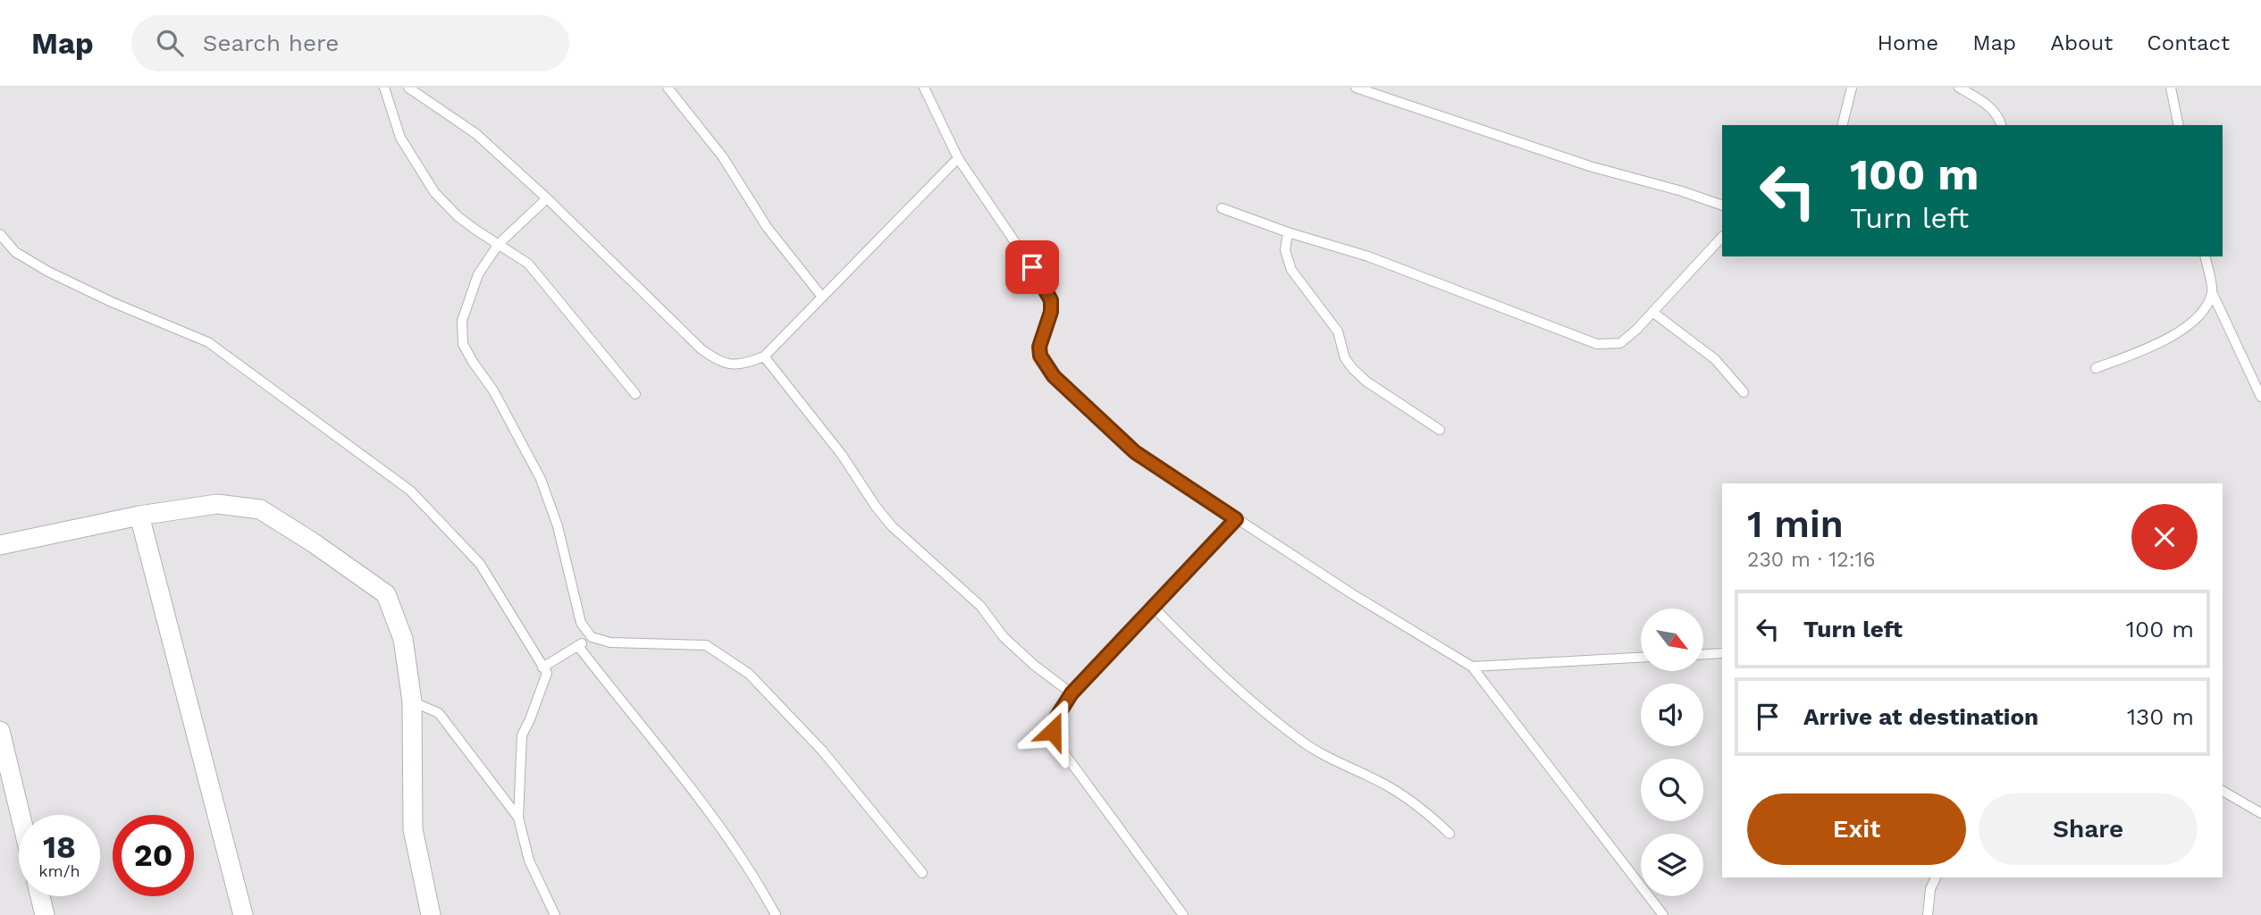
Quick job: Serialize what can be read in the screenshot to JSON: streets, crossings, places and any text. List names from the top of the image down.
{
  "north": "bottom right",
  "page": {
    "header": "Map",
    "search": "Search here",
    "nav": [
      "Home",
      "Map",
      "About",
      "Contact"
    ],
    "turn": ["100 m", "Turn left"],
    "heading": ["1 min", "230 m · 12:16"],
    "list": [
      {
        "name": "Turn left",
        "value": "100 m"
      },
      {
        "name": "Arrive at destination",
        "value": "130 m"
      }
    ],
    "buttons": ["Exit", "Share"],
    "speed": "18 km/h",
    "limit": "20"
  }
}
